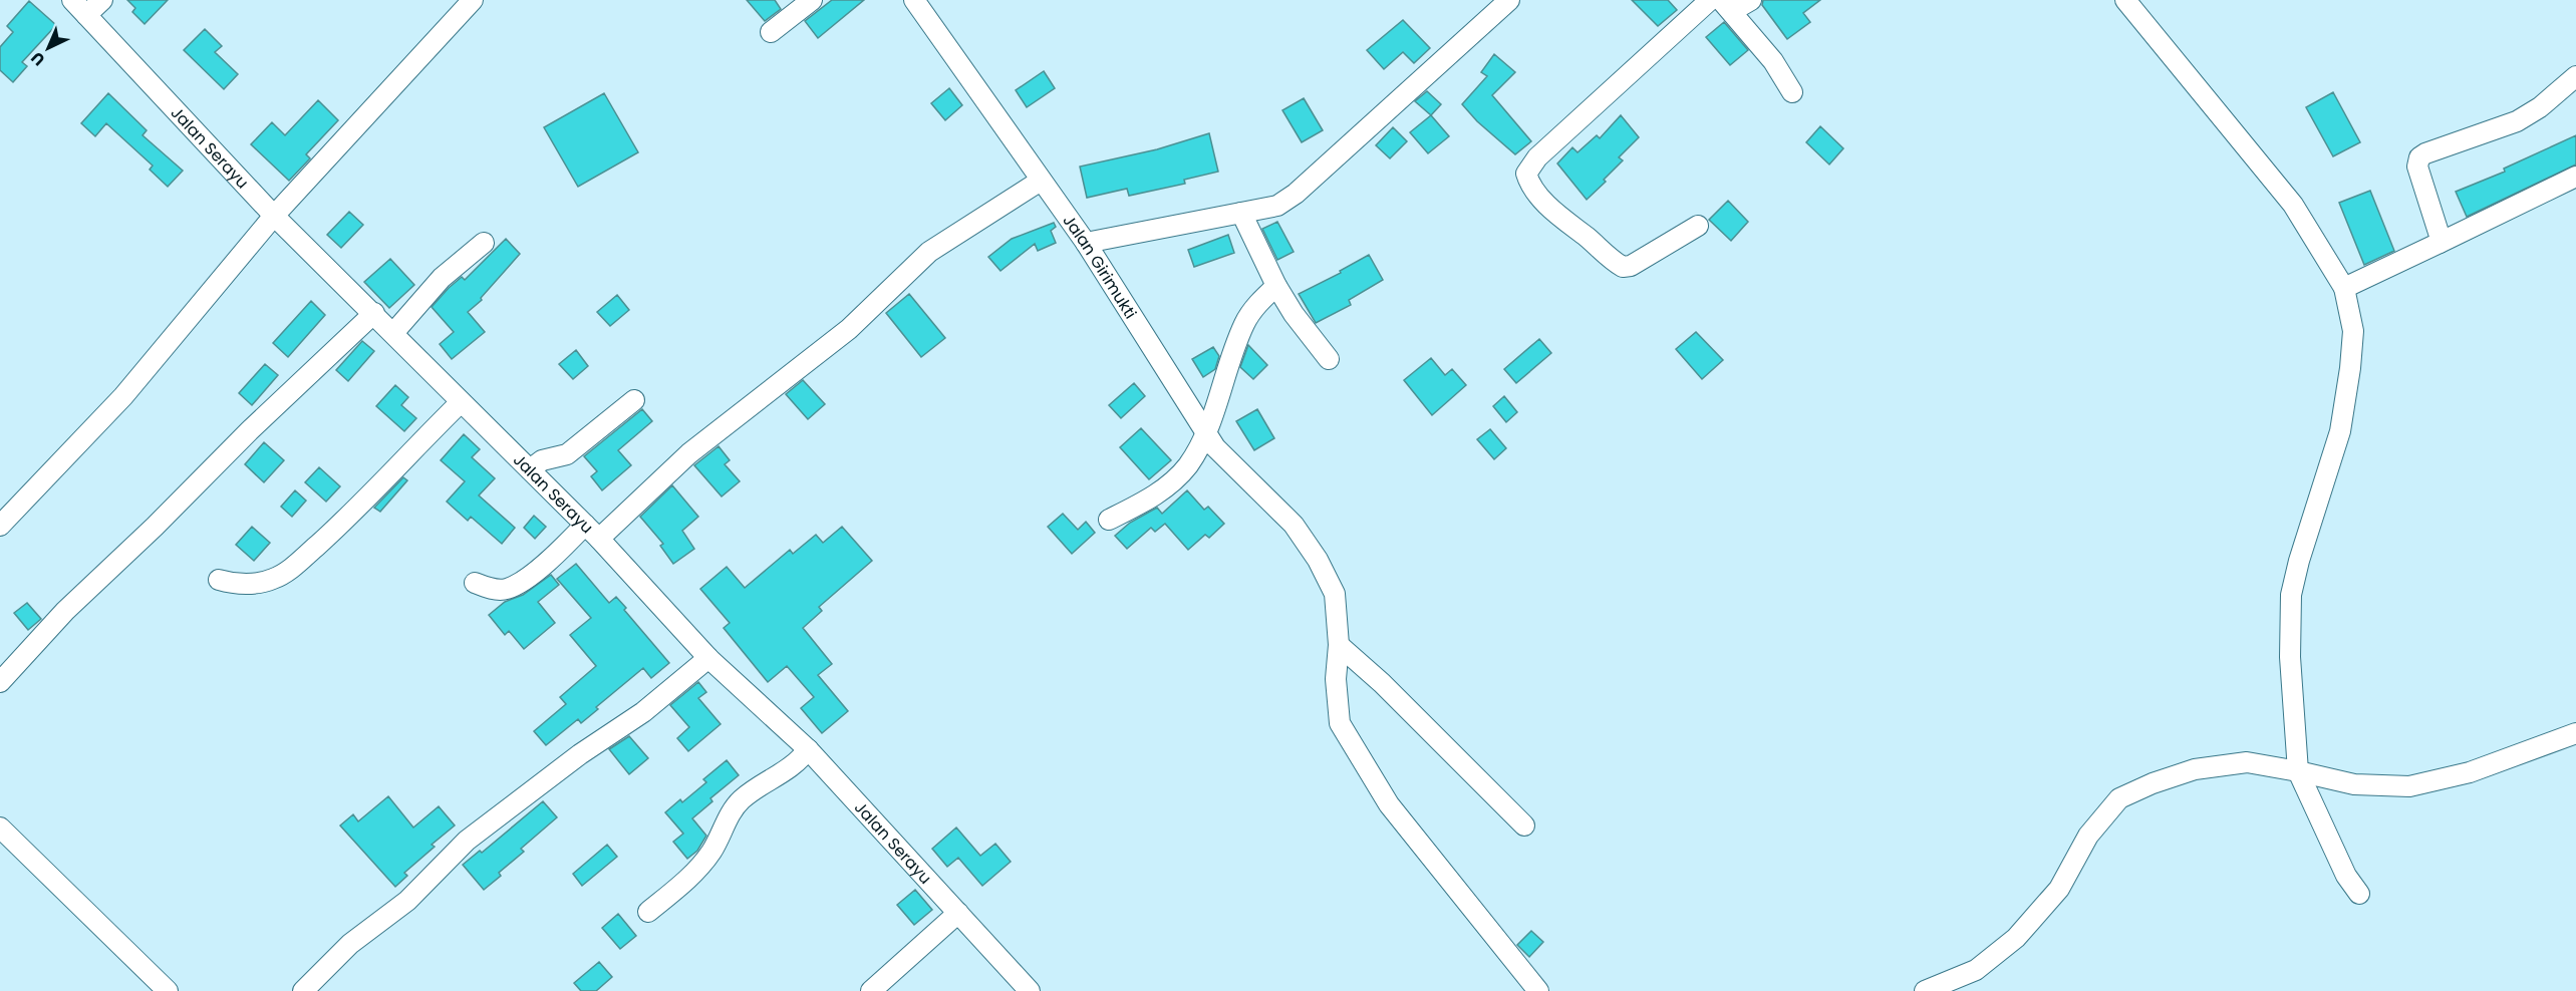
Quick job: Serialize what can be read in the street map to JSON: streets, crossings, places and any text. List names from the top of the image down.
{
  "streets": {
    "street": ["Jalan Serayu", "Jalan Girimukti"]
  },
  "north": "bottom left"
}
